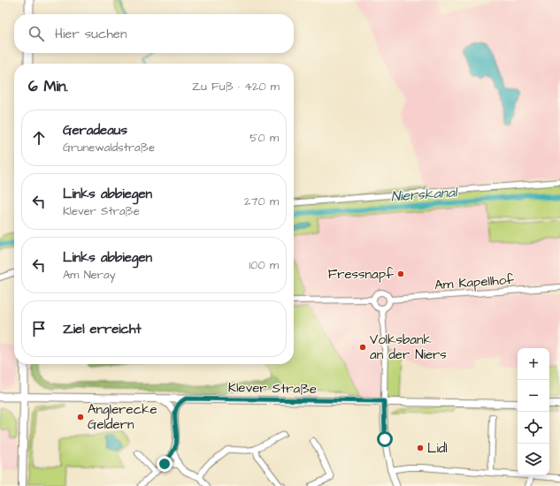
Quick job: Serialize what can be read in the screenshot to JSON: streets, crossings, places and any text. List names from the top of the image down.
{
  "streets": {
    "main road": ["Klever Straße"],
    "street": ["Am Kapellhof"]
  },
  "water": ["Nierskanal"],
  "places": [
    "Fressnapf",
    "Volksbank an der Niers",
    "Anglerecke Geldern",
    "Lidl"
  ],
  "page": {
    "search": "Hier suchen",
    "heading": ["6 Min.", "Zu Fuß · 420 m"],
    "list": [
      ["Geradeaus", "Grunewaldstraße", "50 m"],
      ["Links abbiegen", "Klever Straße", "270 m"],
      ["Links abbiegen", "Am Neray", "100 m"],
      "Ziel erreicht"
    ],
    "map_buttons": ["+", "−"]
  }
}
